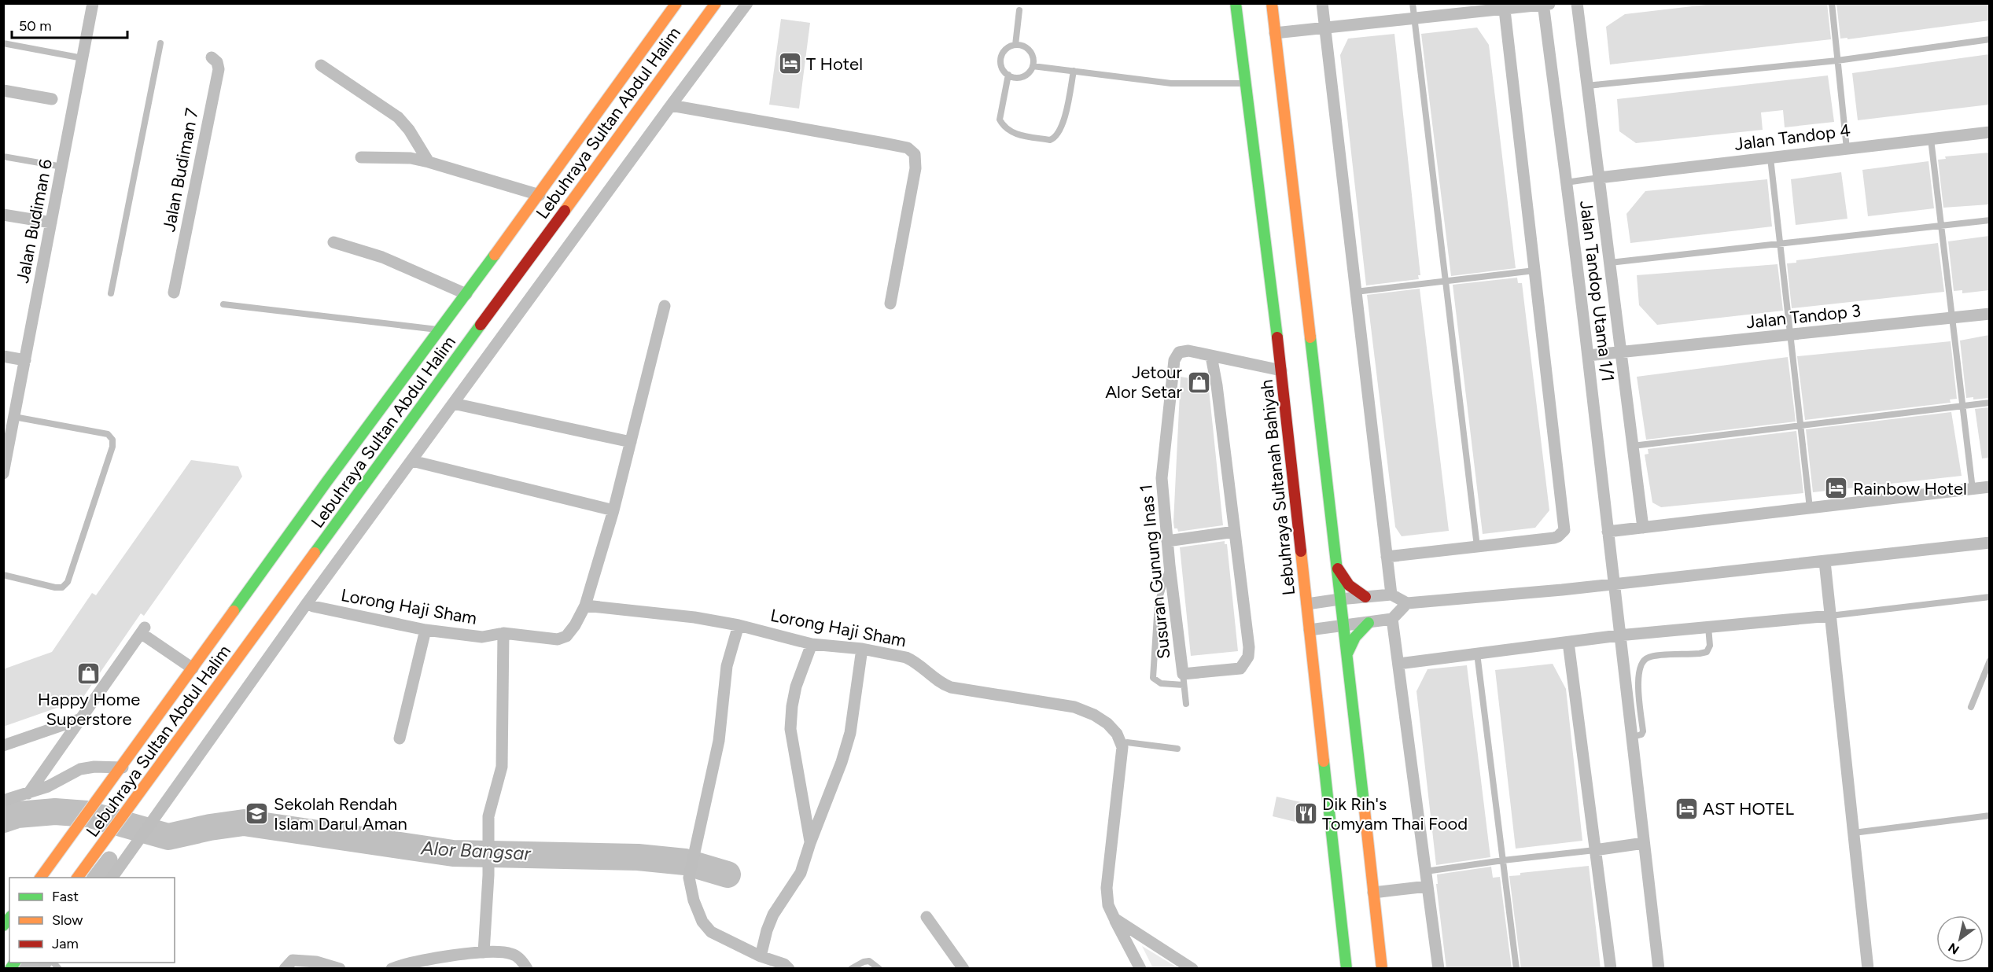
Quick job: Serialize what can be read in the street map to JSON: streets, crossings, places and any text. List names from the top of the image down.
{
  "streets": {
    "main road": ["Lebuhraya Sultan Abdul Halim", "Lebuhraya Sultanah Bahiyah"],
    "street": [
      "Jalan Tandop 4",
      "Jalan Budiman 7",
      "Jalan Budiman 6",
      "Jalan Tandop Utama 1/1",
      "Jalan Tandop 3",
      "Susuran Gunung Inas 1",
      "Lorong Haji Sham"
    ]
  },
  "crossings": [
    ["Jalan Tandop Utama 1/1", "Jalan Tandop 3"]
  ],
  "water": ["Alor Bangsar"],
  "places": {
    "hotel": ["T Hotel", "Rainbow Hotel", "AST HOTEL"],
    "shop": ["Jetour Alor Setar", "Happy Home Superstore"],
    "school or university": ["Sekolah Rendah Islam Darul Aman"],
    "restaurant": ["Dik Rih's Tomyam Thai Food"]
  },
  "legend": ["Fast", "Slow", "Jam"],
  "scale_bar": "50 m",
  "north": "bottom left"
}
